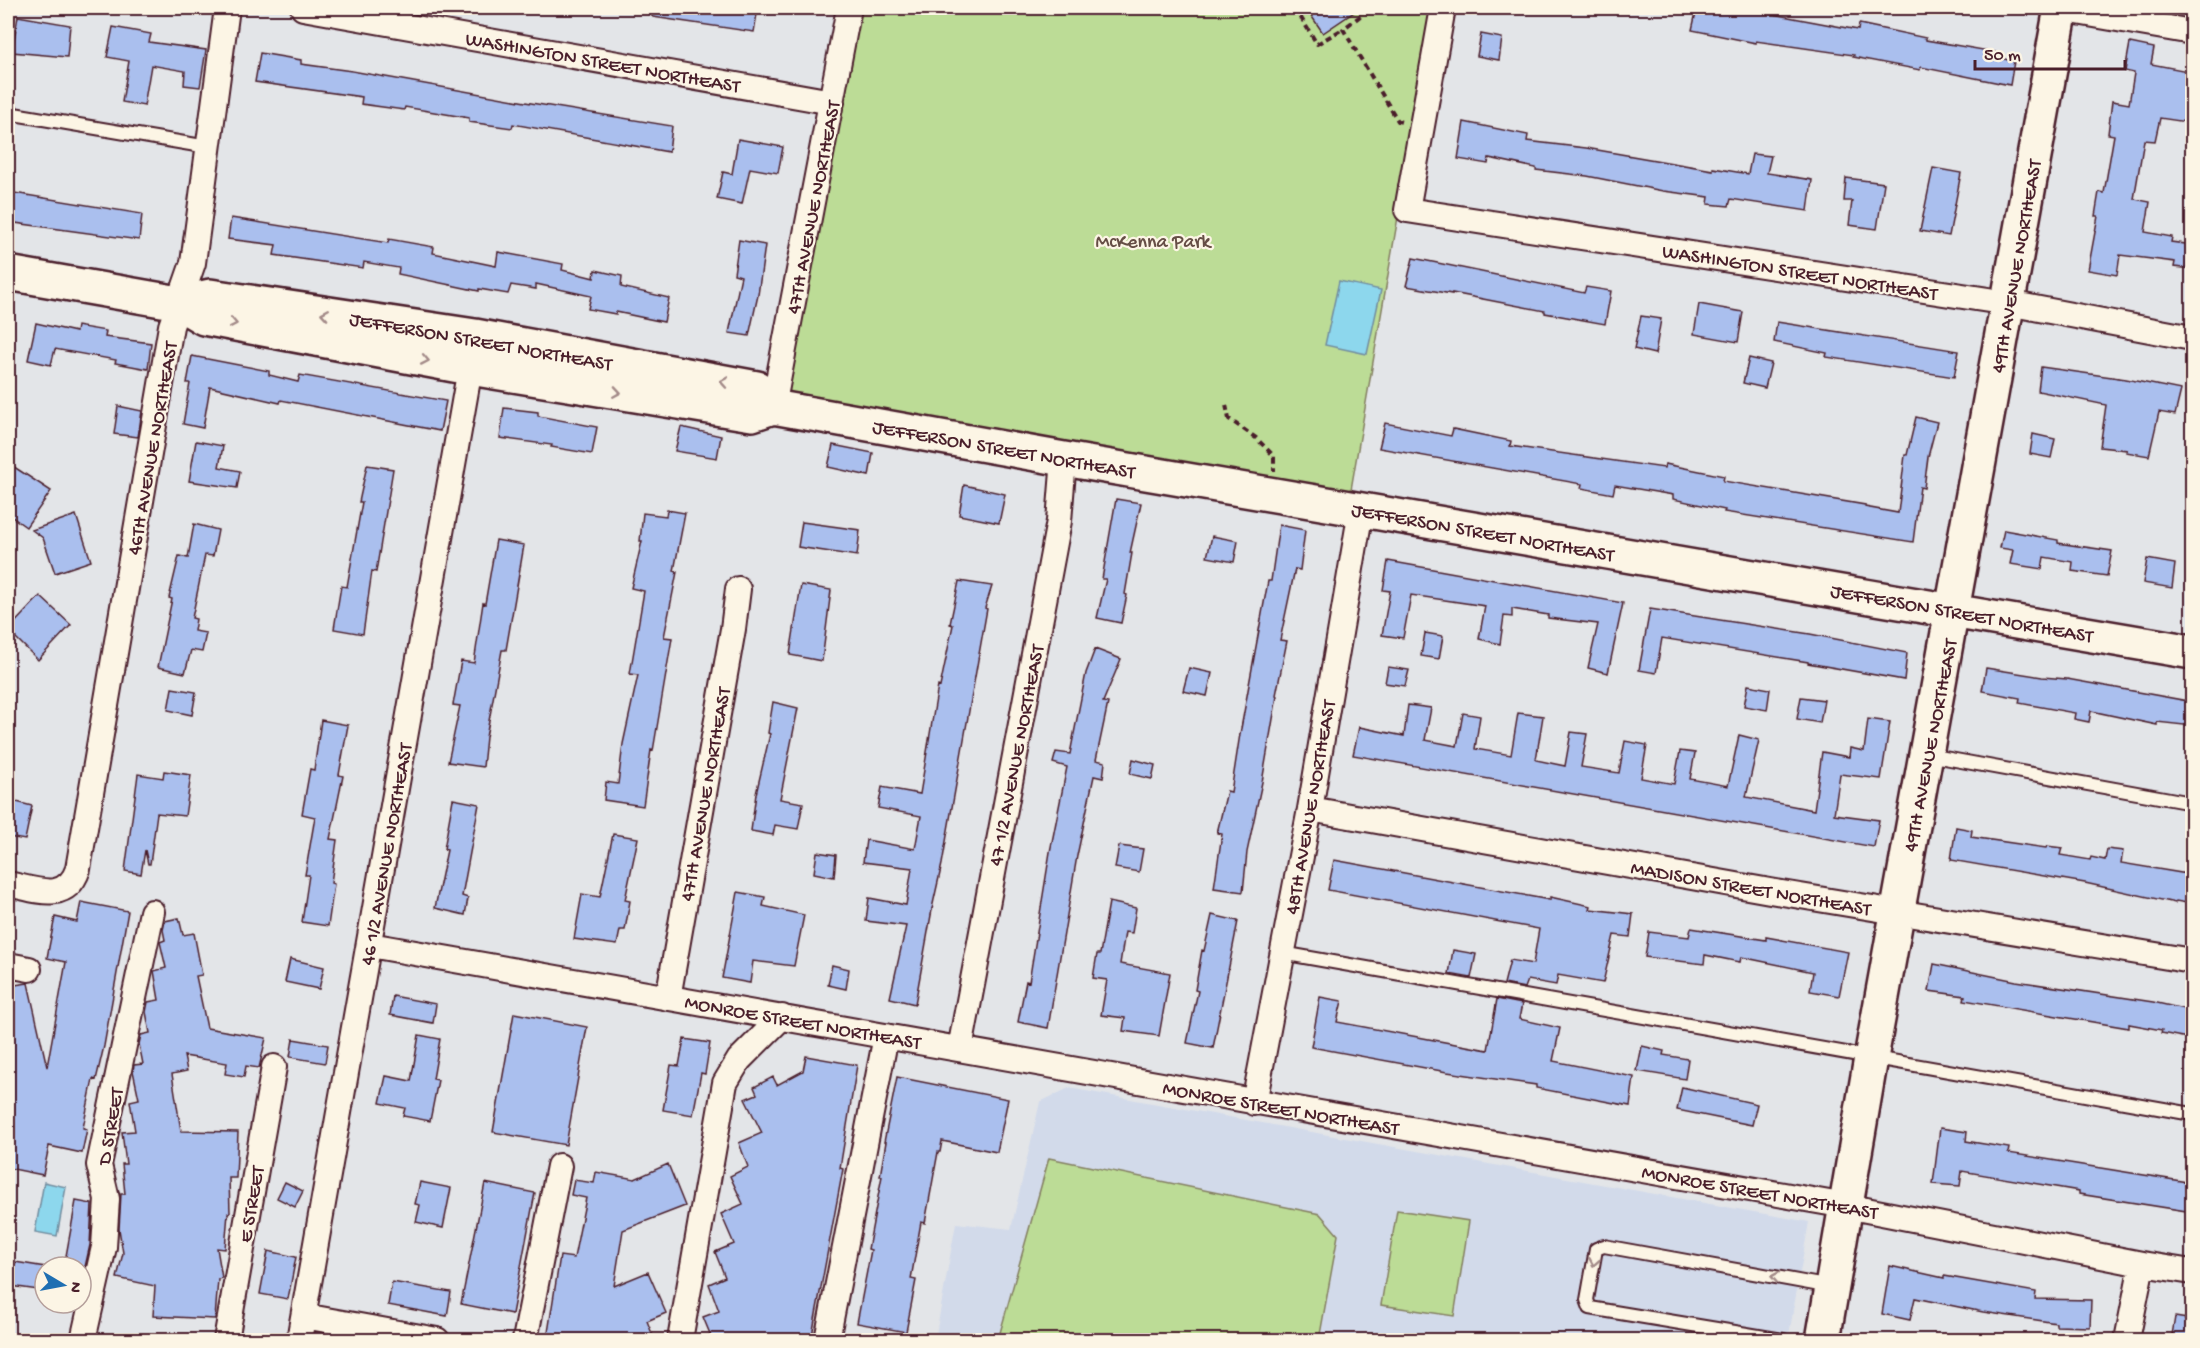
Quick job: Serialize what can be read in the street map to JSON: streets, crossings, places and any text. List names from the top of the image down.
{
  "streets": {
    "street": [
      "WASHINGTON STREET NORTHEAST",
      "47TH AVENUE NORTHEAST",
      "49TH AVENUE NORTHEAST",
      "JEFFERSON STREET NORTHEAST",
      "46TH AVENUE NORTHEAST",
      "47 1/2 AVENUE NORTHEAST",
      "48TH AVENUE NORTHEAST",
      "46 1/2 AVENUE NORTHEAST",
      "MADISON STREET NORTHEAST",
      "MONROE STREET NORTHEAST",
      "D STREET",
      "E STREET"
    ]
  },
  "crossings": [
    ["WASHINGTON STREET NORTHEAST", "47TH AVENUE NORTHEAST"],
    ["WASHINGTON STREET NORTHEAST", "49TH AVENUE NORTHEAST"],
    ["47TH AVENUE NORTHEAST", "JEFFERSON STREET NORTHEAST"],
    ["47TH AVENUE NORTHEAST", "MONROE STREET NORTHEAST"],
    ["49TH AVENUE NORTHEAST", "JEFFERSON STREET NORTHEAST"],
    ["49TH AVENUE NORTHEAST", "MADISON STREET NORTHEAST"],
    ["49TH AVENUE NORTHEAST", "MONROE STREET NORTHEAST"],
    ["JEFFERSON STREET NORTHEAST", "46TH AVENUE NORTHEAST"],
    ["JEFFERSON STREET NORTHEAST", "47 1/2 AVENUE NORTHEAST"],
    ["JEFFERSON STREET NORTHEAST", "48TH AVENUE NORTHEAST"],
    ["JEFFERSON STREET NORTHEAST", "46 1/2 AVENUE NORTHEAST"],
    ["47 1/2 AVENUE NORTHEAST", "MONROE STREET NORTHEAST"],
    ["48TH AVENUE NORTHEAST", "MADISON STREET NORTHEAST"],
    ["48TH AVENUE NORTHEAST", "MONROE STREET NORTHEAST"],
    ["46 1/2 AVENUE NORTHEAST", "MONROE STREET NORTHEAST"]
  ],
  "parks": ["McKenna Park"],
  "scale_bar": "50 m",
  "north": "right"
}
